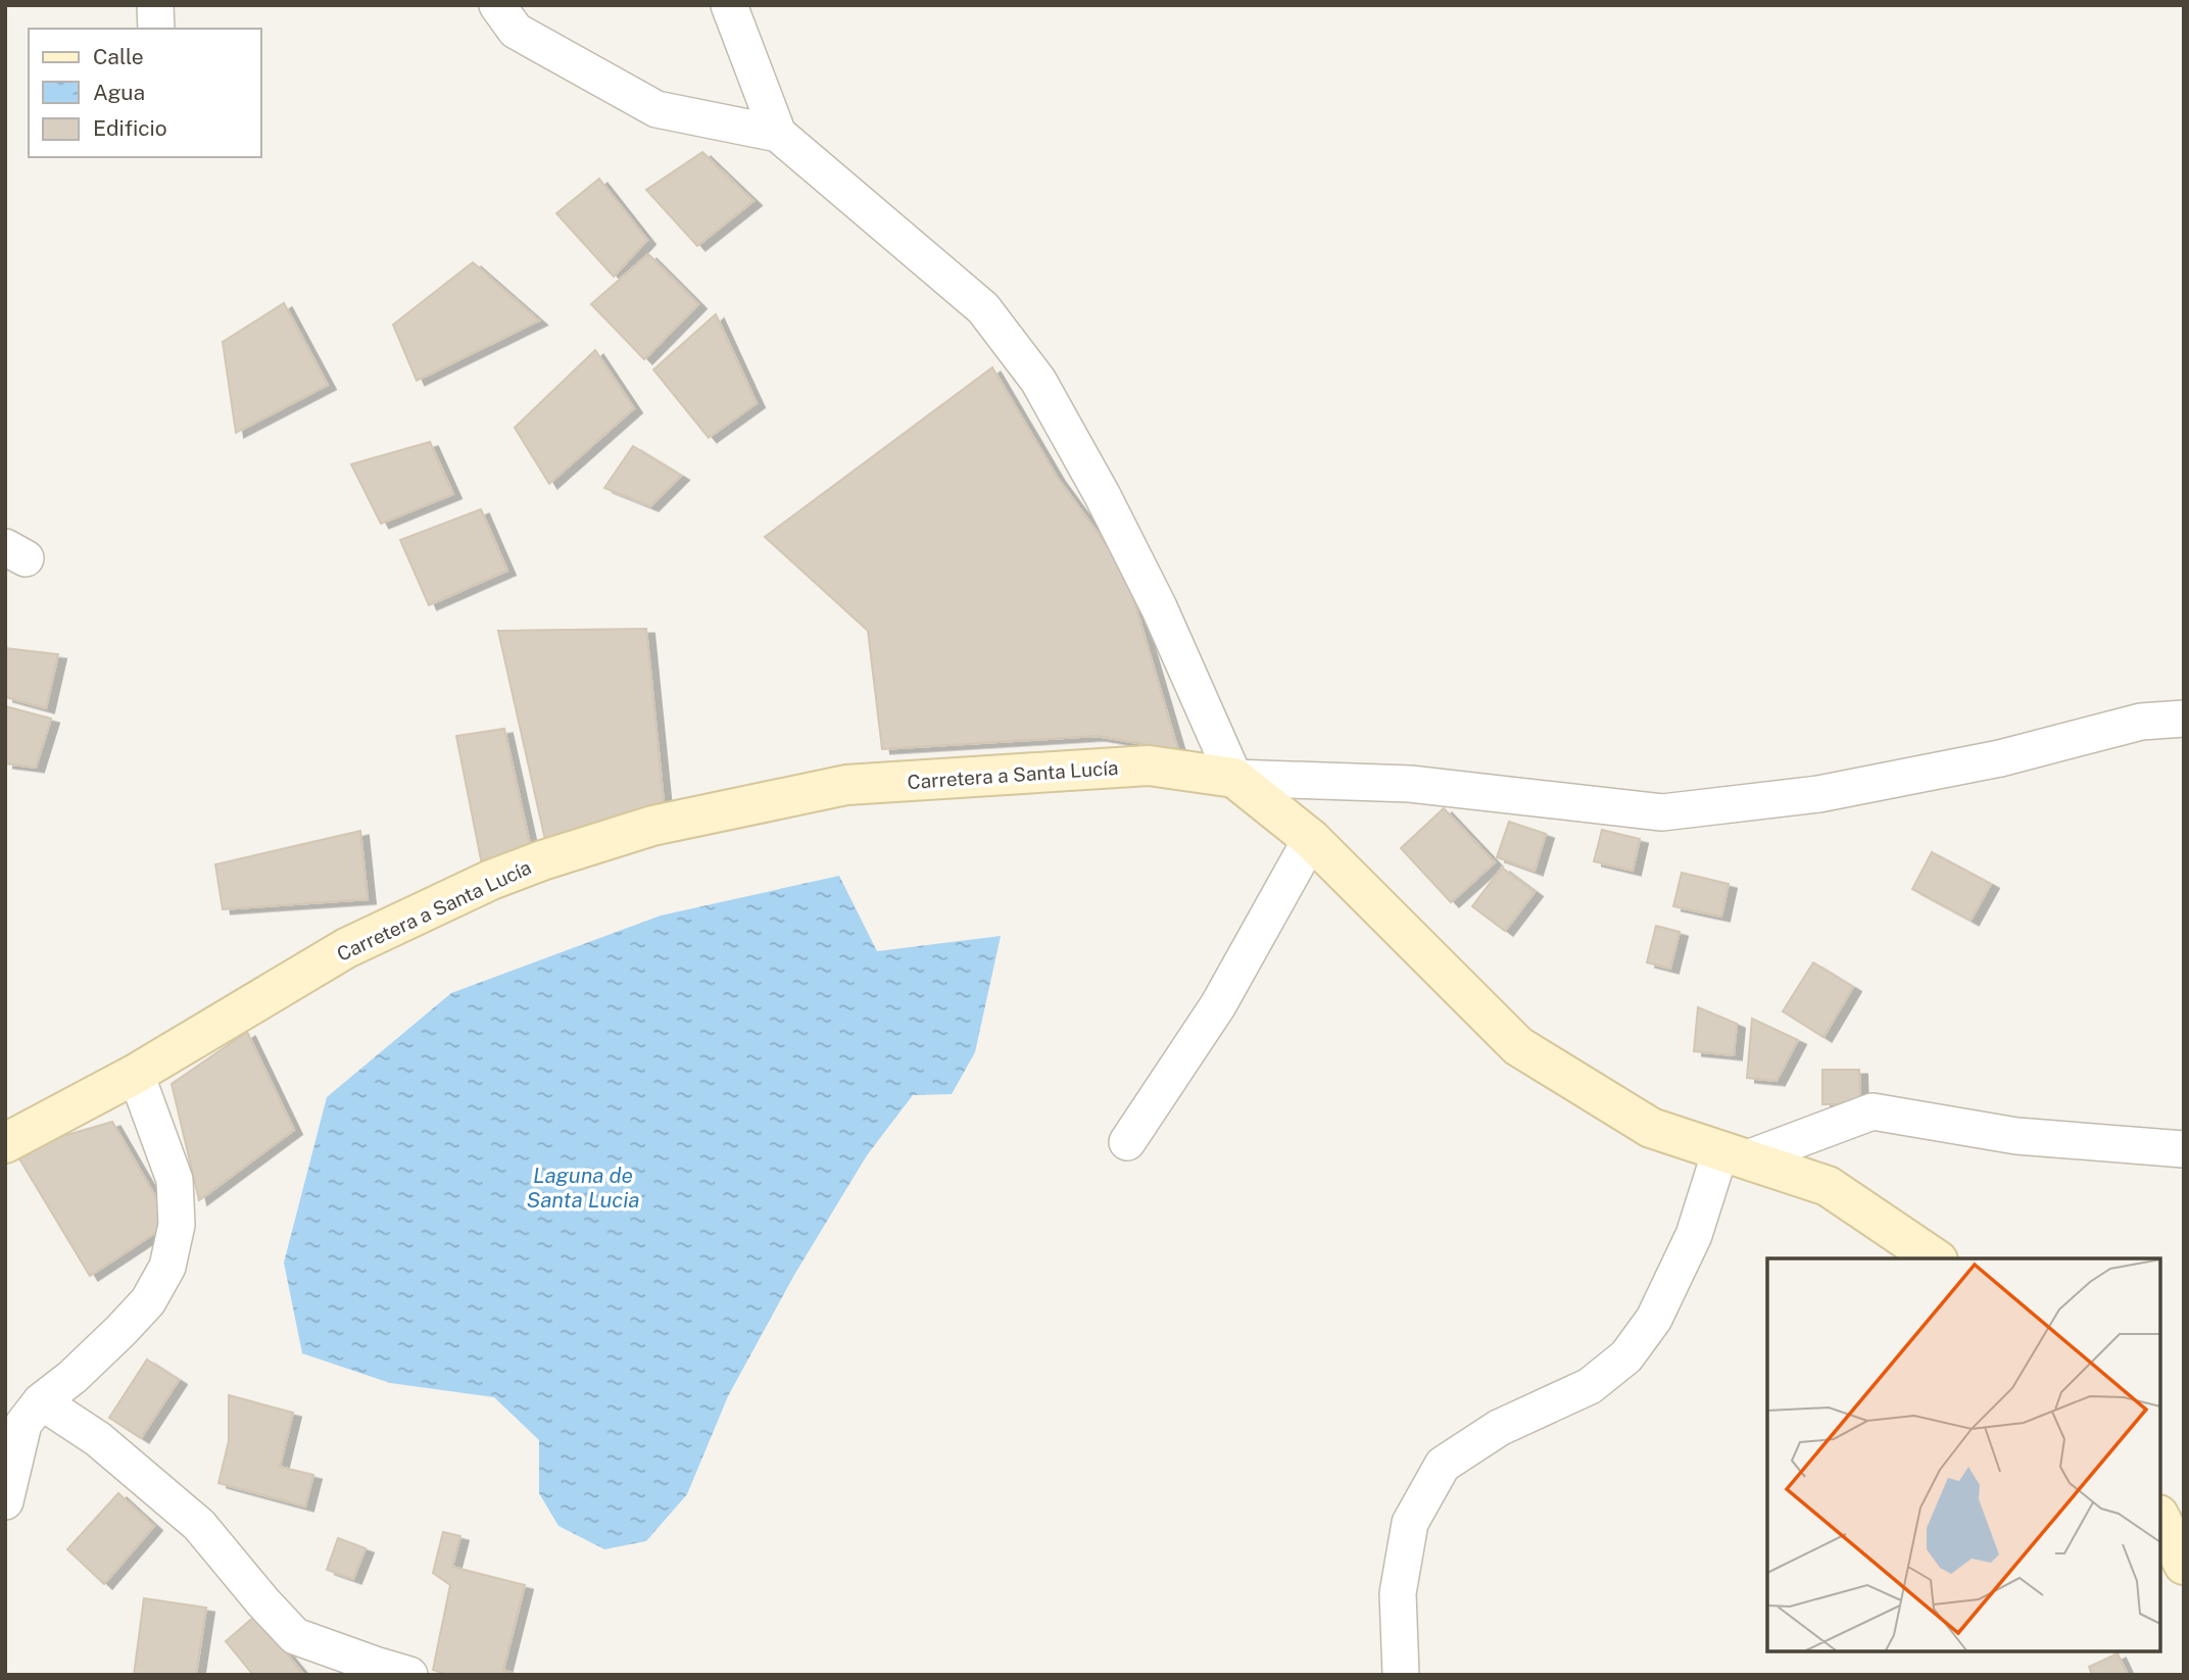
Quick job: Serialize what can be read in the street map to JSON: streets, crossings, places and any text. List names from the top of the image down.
{
  "streets": {
    "main road": ["Carretera a Santa Lucía"]
  },
  "water": ["Laguna de Santa Lucia"],
  "legend": ["Calle", "Agua", "Edificio"]
}
